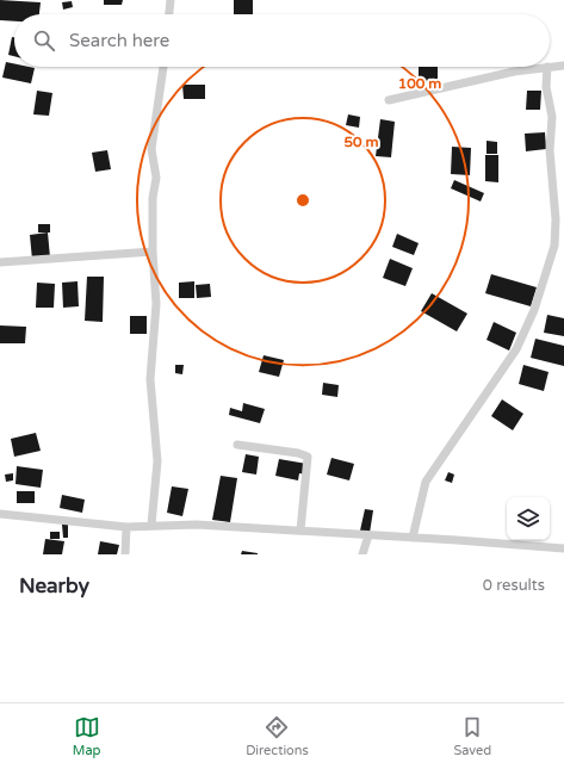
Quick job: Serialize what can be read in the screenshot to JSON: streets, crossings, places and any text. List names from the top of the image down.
{
  "page": {
    "search": "Search here",
    "heading": ["Nearby", "0 results"],
    "nav": ["Map", "Directions", "Saved"]
  },
  "rings": ["100 m", "50 m"]
}
